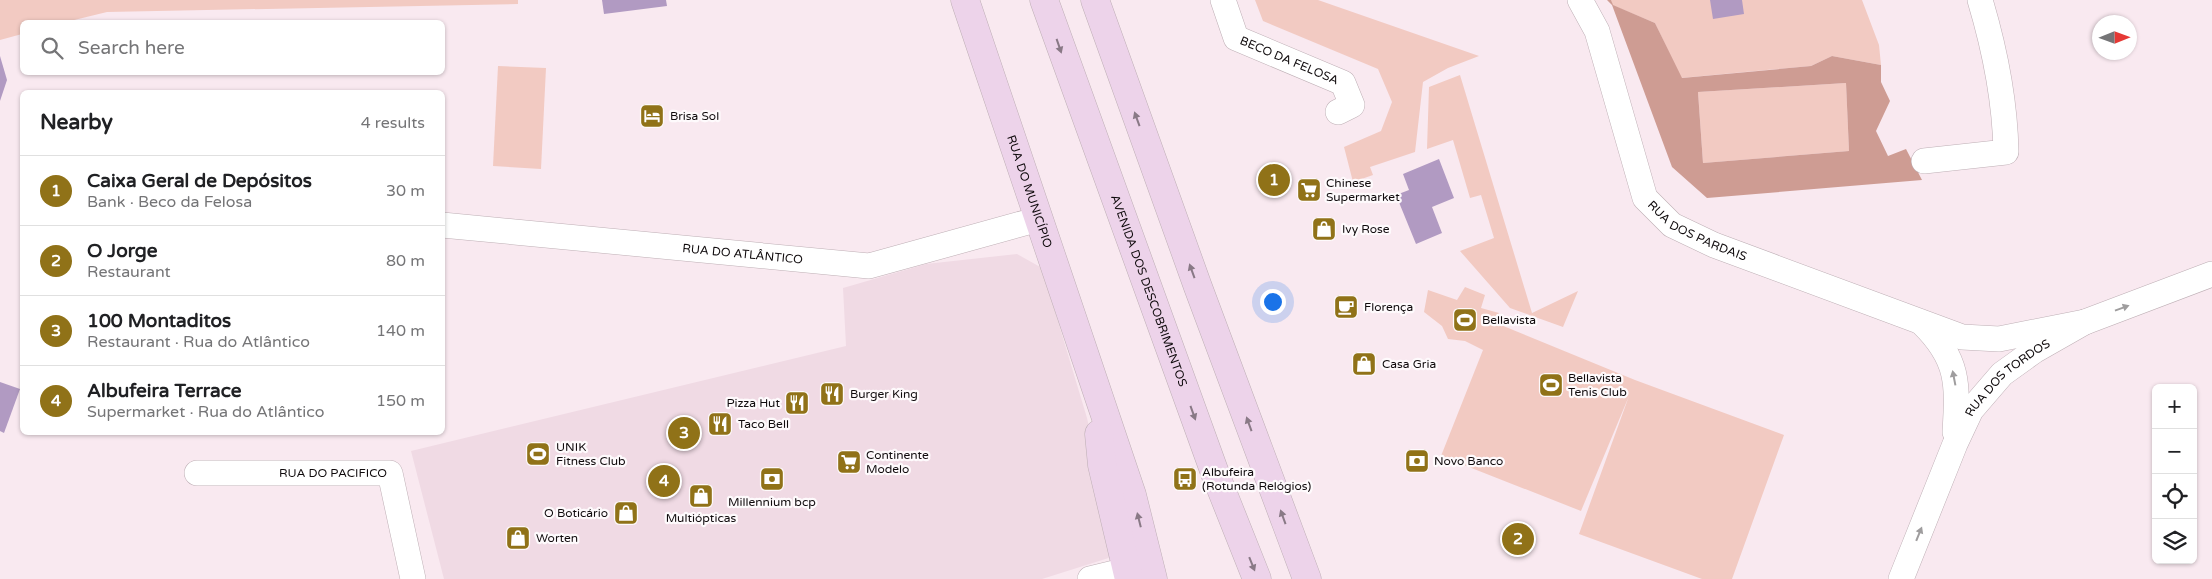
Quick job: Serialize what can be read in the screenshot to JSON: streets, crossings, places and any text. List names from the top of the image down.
{
  "streets": {
    "main road": ["RUA DO MUNICÍPIO", "AVENIDA DOS DESCOBRIMENTOS"],
    "street": [
      "BECO DA FELOSA",
      "RUA DOS PARDAIS",
      "RUA DO ATLÂNTICO",
      "RUA DOS TORDOS",
      "RUA DO PACIFICO"
    ]
  },
  "crossings": [
    ["RUA DO MUNICÍPIO", "RUA DO ATLÂNTICO"],
    ["RUA DOS PARDAIS", "RUA DOS TORDOS"]
  ],
  "one_way": ["RUA DOS TORDOS"],
  "places": {
    "hotel": ["Brisa Sol"],
    "supermarket": ["Chinese Supermarket", "Continente Modelo"],
    "shop": [
      "Ivy Rose",
      "Casa Gria",
      "Multiópticas",
      "O Boticário",
      "Worten"
    ],
    "cafe": ["Florença"],
    "sports": ["Bellavista", "Bellavista Tenis Club", "UNIK Fitness Club"],
    "restaurant": ["Burger King", "Pizza Hut", "Taco Bell"],
    "bank": ["Novo Banco", "Millennium bcp"],
    "bus stop": ["Albufeira (Rotunda Relógios)"]
  },
  "north": "right",
  "page": {
    "search": "Search here",
    "heading": ["Nearby", "4 results"],
    "list": [
      {
        "mark": "1",
        "name": "Caixa Geral de Depósitos",
        "note": "Bank · Beco da Felosa",
        "value": "30 m"
      },
      {
        "mark": "2",
        "name": "O Jorge",
        "note": "Restaurant",
        "value": "80 m"
      },
      {
        "mark": "3",
        "name": "100 Montaditos",
        "note": "Restaurant · Rua do Atlântico",
        "value": "140 m"
      },
      {
        "mark": "4",
        "name": "Albufeira Terrace",
        "note": "Supermarket · Rua do Atlântico",
        "value": "150 m"
      }
    ],
    "pins": [
      "1",
      "3",
      "4",
      "2"
    ],
    "map_buttons": ["+", "−"]
  }
}
